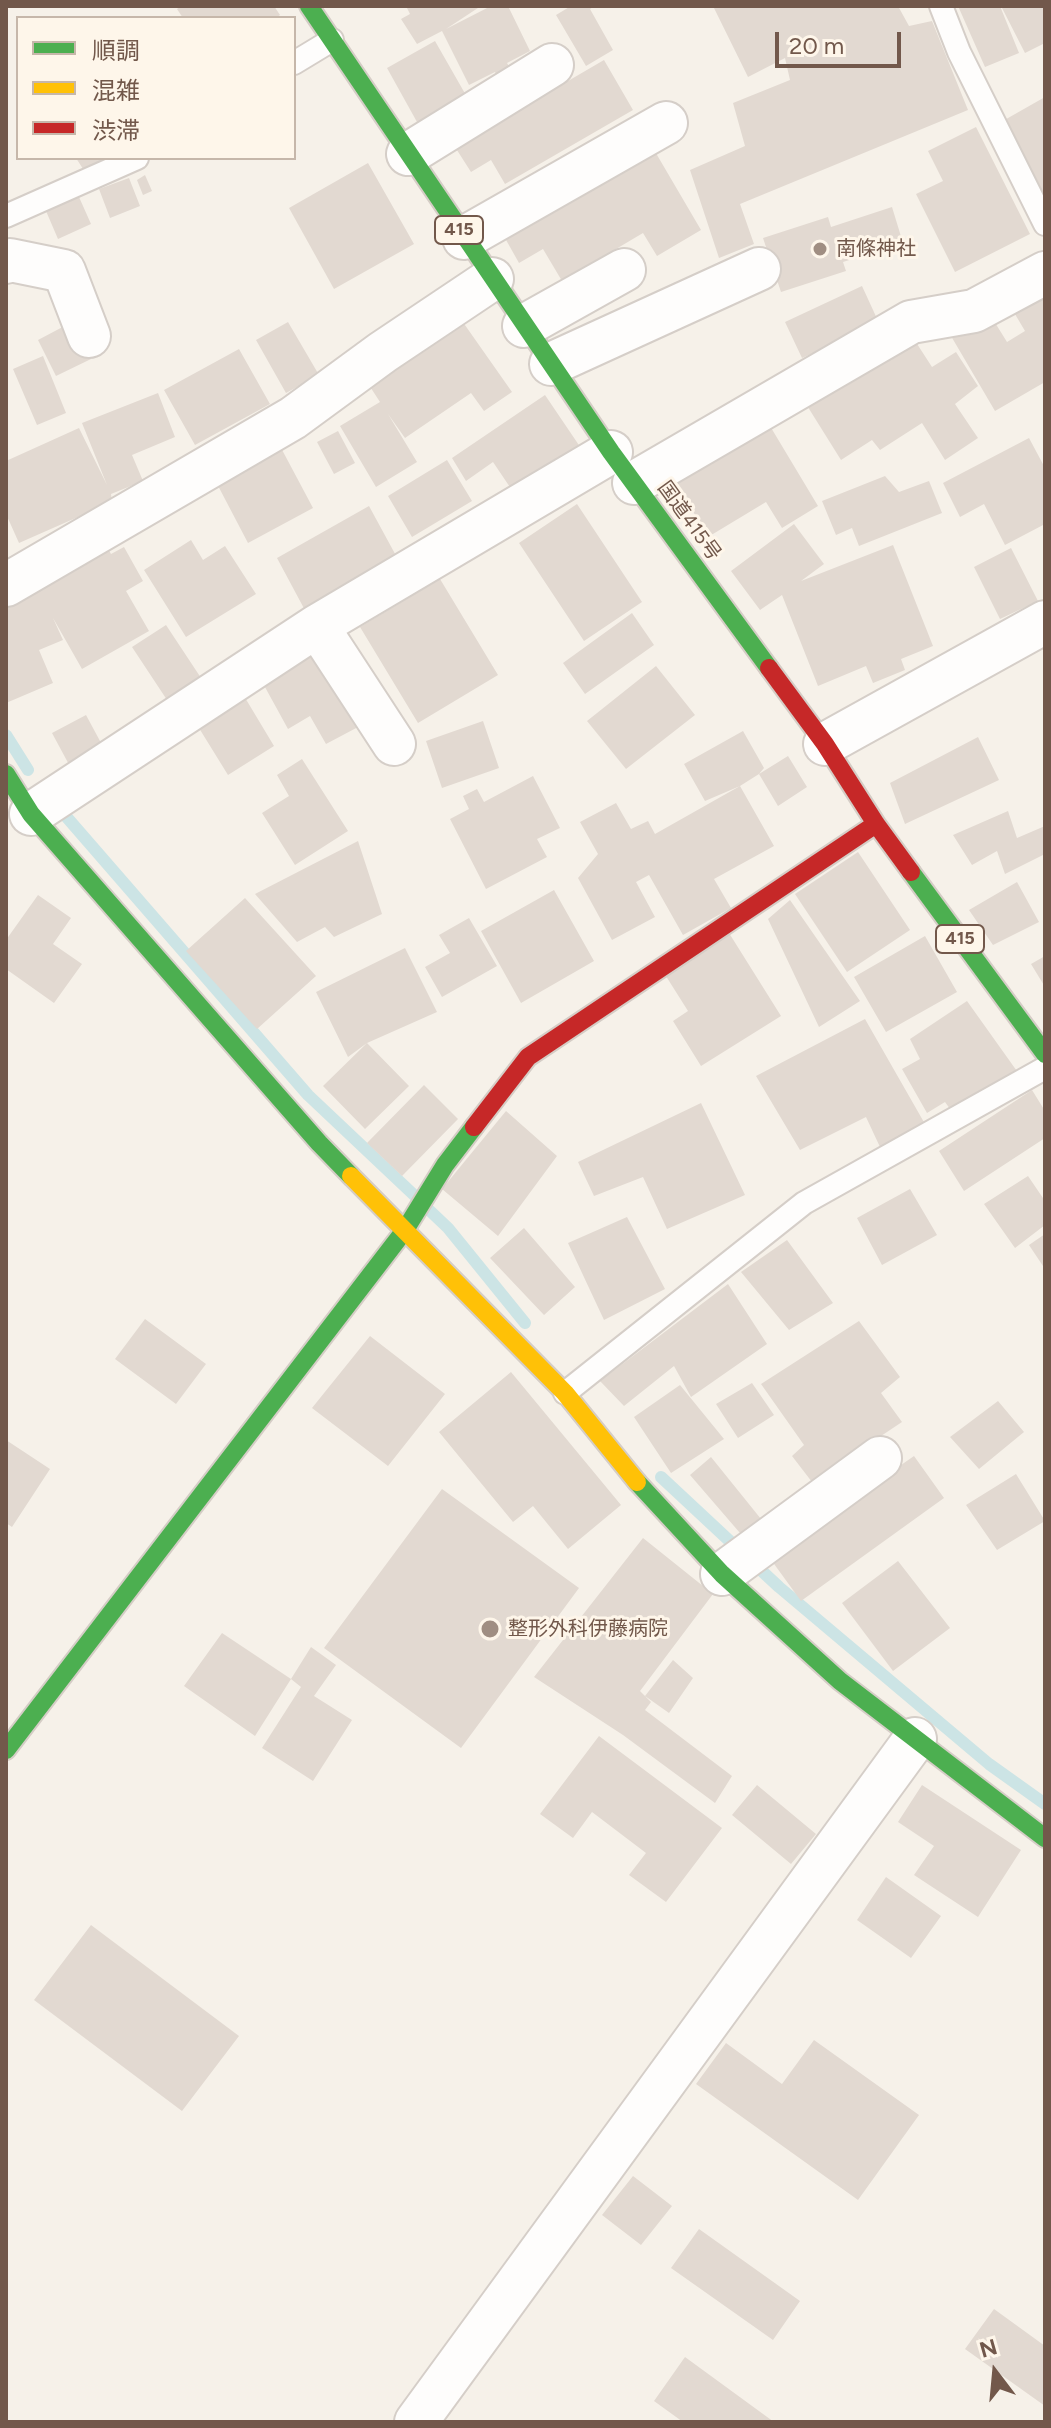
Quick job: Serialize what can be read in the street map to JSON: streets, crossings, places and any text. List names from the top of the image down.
{
  "streets": {
    "main road": ["415", "国道415号"]
  },
  "places": ["南條神社", "整形外科伊藤病院"],
  "legend": ["順調", "混雑", "渋滞"],
  "scale_bar": "20 m",
  "north": "top"
}
